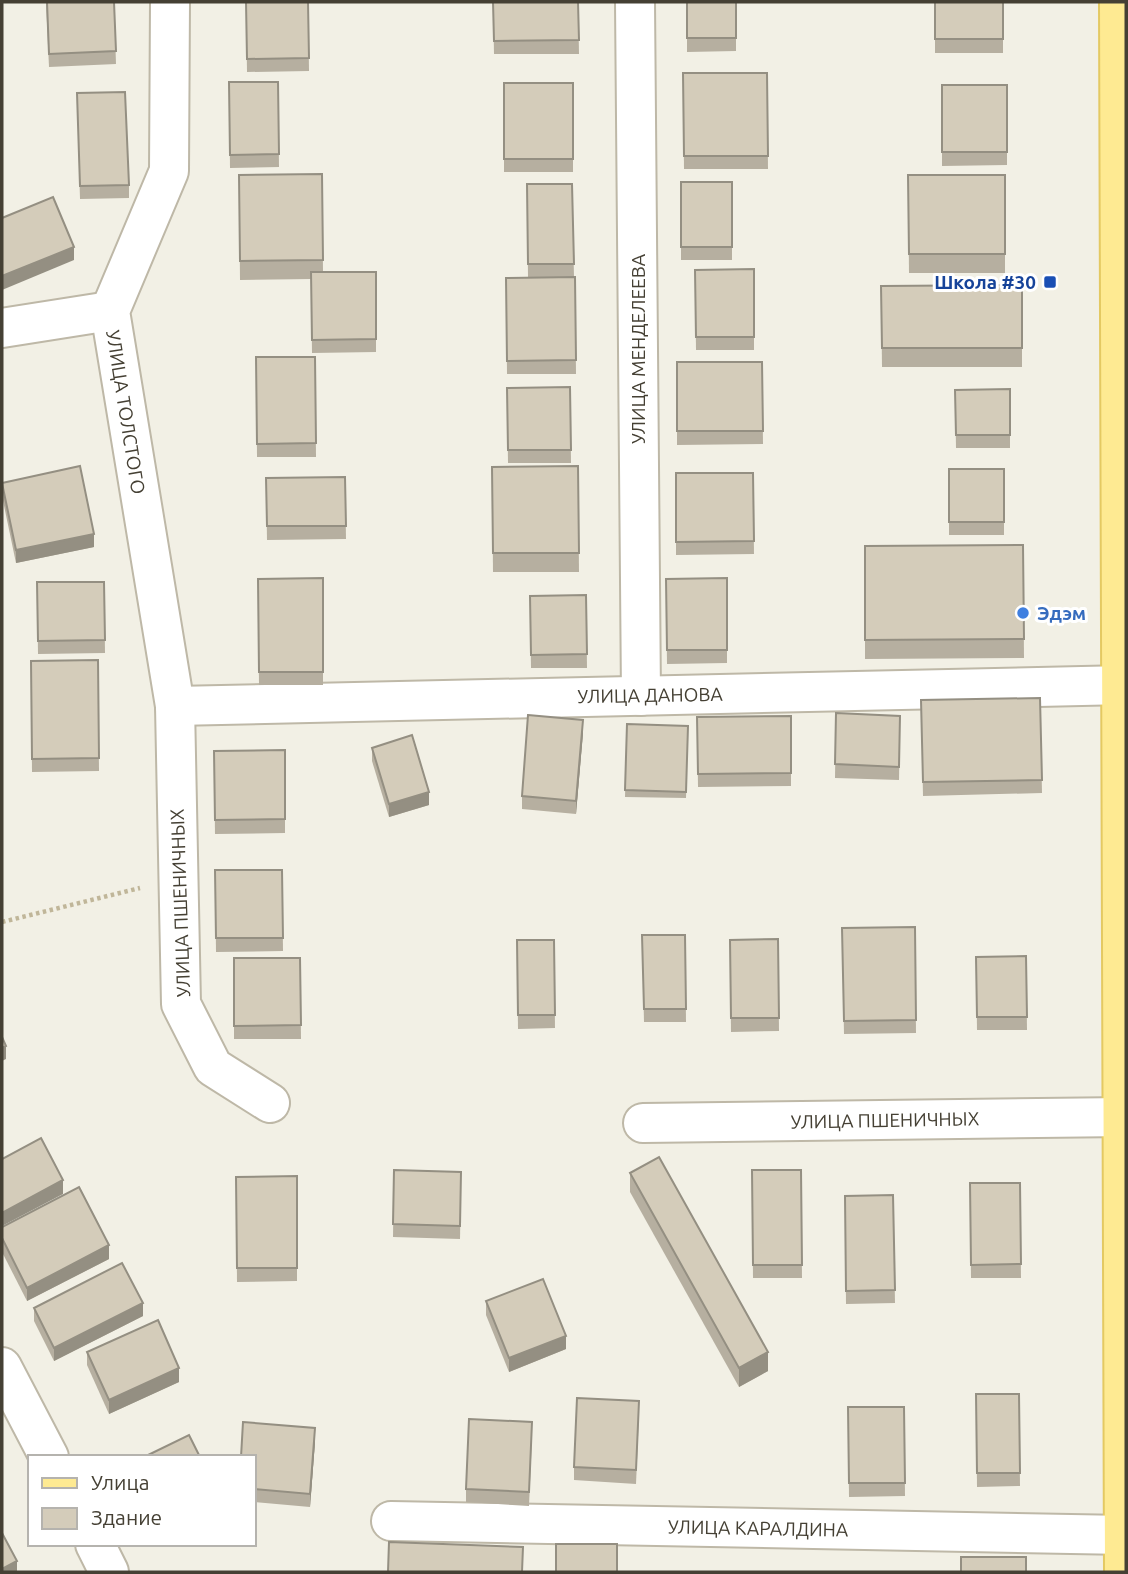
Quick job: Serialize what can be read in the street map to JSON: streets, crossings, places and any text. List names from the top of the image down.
{
  "streets": {
    "street": [
      "УЛИЦА МЕНДЕЛЕЕВА",
      "УЛИЦА ТОЛСТОГО",
      "УЛИЦА ДАНОВА",
      "УЛИЦА ПШЕНИЧНЫХ",
      "УЛИЦА КАРАЛДИНА"
    ]
  },
  "crossings": [
    ["УЛИЦА МЕНДЕЛЕЕВА", "УЛИЦА ДАНОВА"],
    ["УЛИЦА ТОЛСТОГО", "УЛИЦА ДАНОВА"],
    ["УЛИЦА ТОЛСТОГО", "УЛИЦА ПШЕНИЧНЫХ"],
    ["УЛИЦА ДАНОВА", "УЛИЦА ПШЕНИЧНЫХ"]
  ],
  "places": {
    "transit": ["Школа #30"],
    "other": ["Эдэм"]
  },
  "legend": ["Улица", "Здание"]
}
